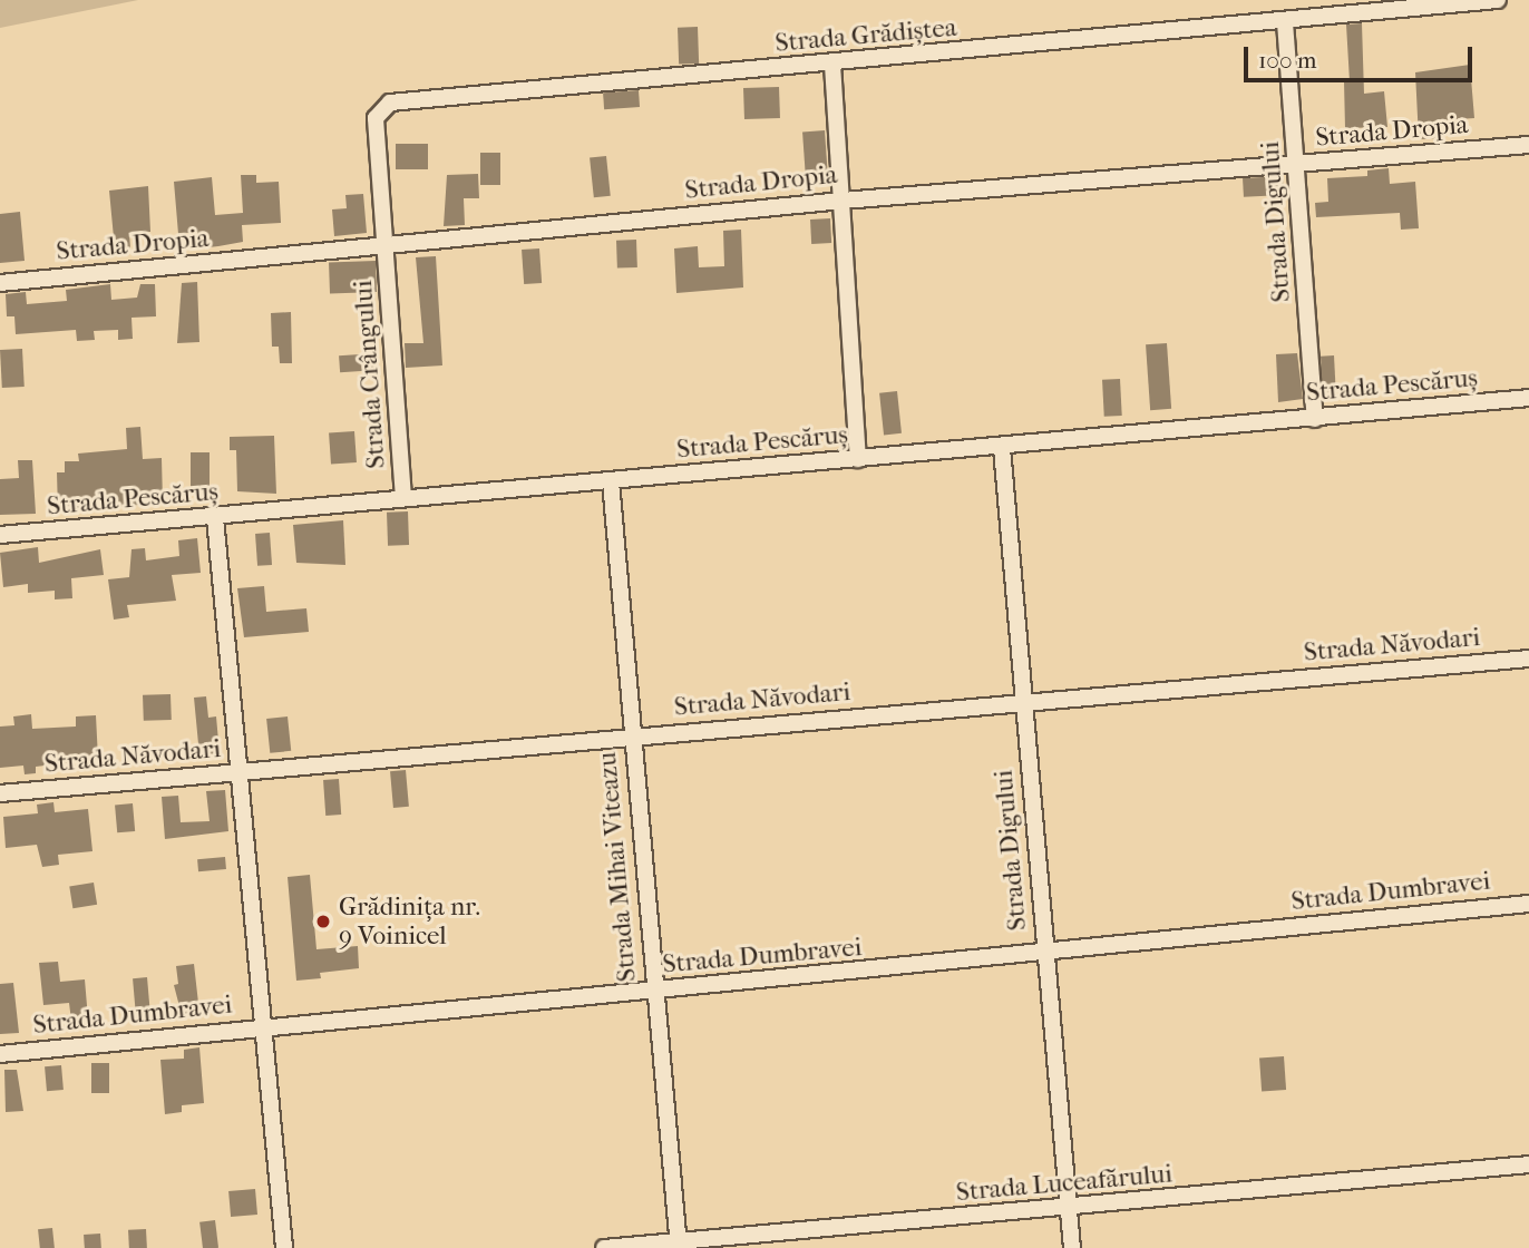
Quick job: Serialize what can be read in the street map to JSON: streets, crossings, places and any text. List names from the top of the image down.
{
  "streets": {
    "street": [
      "Strada Grădiștea",
      "Strada Dropia",
      "Strada Digului",
      "Strada Crângului",
      "Strada Pescăruș",
      "Strada Năvodari",
      "Strada Mihai Viteazu",
      "Strada Dumbravei",
      "Strada Luceafărului"
    ]
  },
  "crossings": [
    ["Strada Grădiștea", "Strada Dropia"],
    ["Strada Grădiștea", "Strada Digului"],
    ["Strada Grădiștea", "Strada Crângului"],
    ["Strada Dropia", "Strada Digului"],
    ["Strada Dropia", "Strada Crângului"],
    ["Strada Digului", "Strada Pescăruș"],
    ["Strada Digului", "Strada Năvodari"],
    ["Strada Digului", "Strada Dumbravei"],
    ["Strada Digului", "Strada Luceafărului"],
    ["Strada Crângului", "Strada Pescăruș"],
    ["Strada Pescăruș", "Strada Mihai Viteazu"],
    ["Strada Năvodari", "Strada Mihai Viteazu"],
    ["Strada Mihai Viteazu", "Strada Dumbravei"],
    ["Strada Mihai Viteazu", "Strada Luceafărului"]
  ],
  "places": ["Grădinița nr. 9 Voinicel"],
  "scale_bar": "100 m"
}
